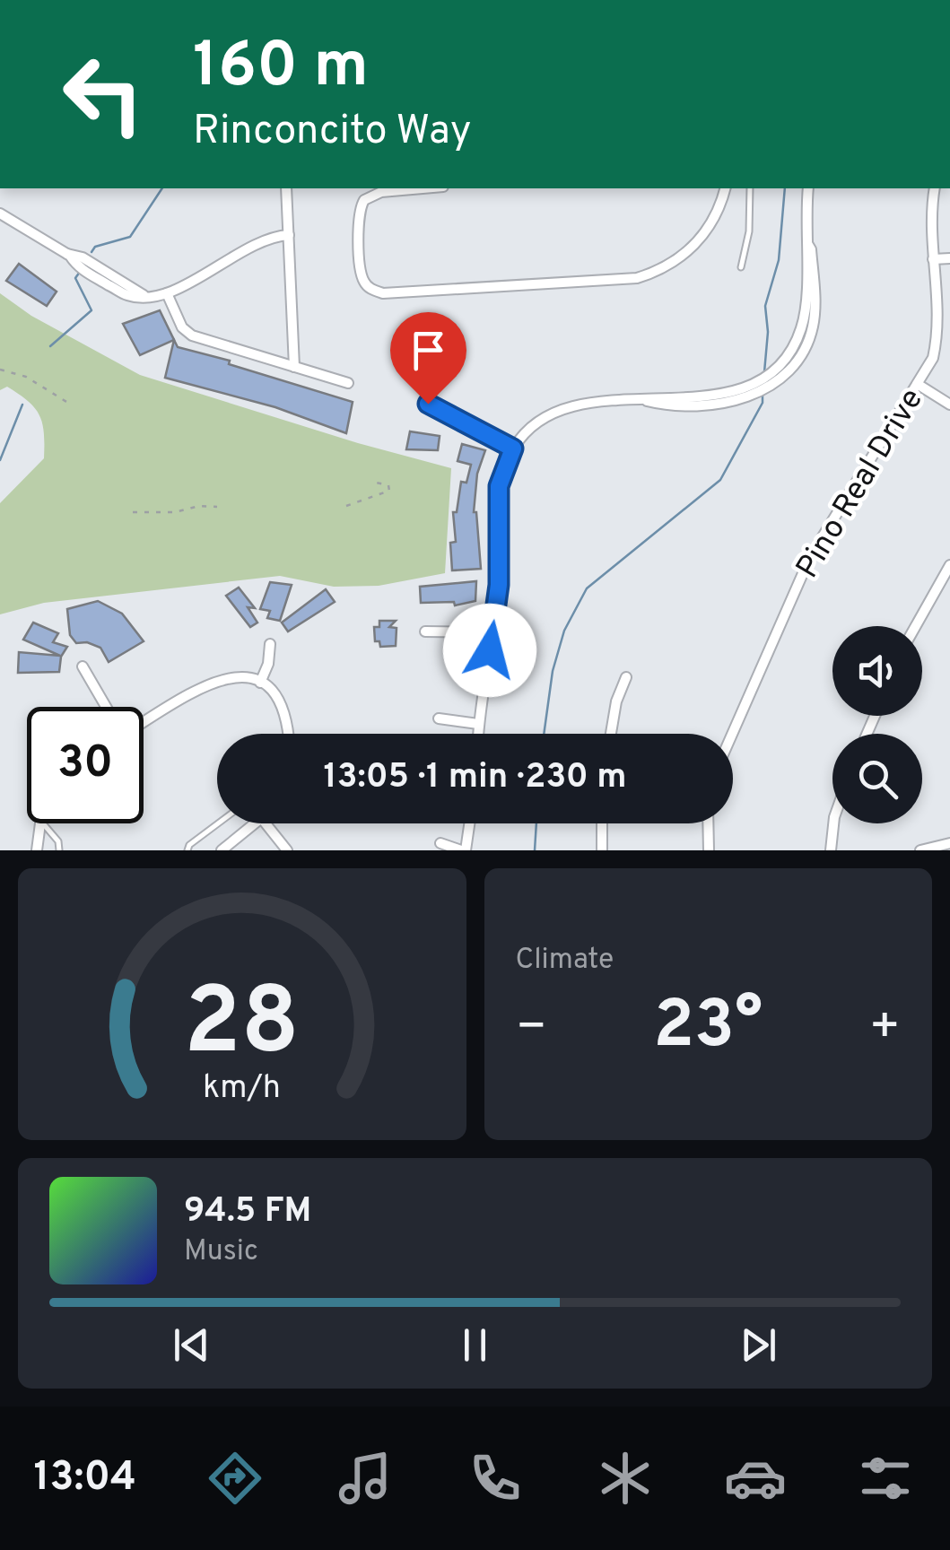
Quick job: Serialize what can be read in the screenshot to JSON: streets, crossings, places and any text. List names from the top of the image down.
{
  "streets": {
    "street": ["Pino Real Drive"]
  },
  "page": {
    "turn": ["160 m", "Rinconcito Way"],
    "limit": "30",
    "trip": "13:05 · 1 min · 230 m",
    "tile": "Climate",
    "heat": ["−", "23°", "+"],
    "song": ["94.5 FM", "Music"],
    "tabs": "13:04",
    "gauge": ["28", "km/h"]
  }
}
